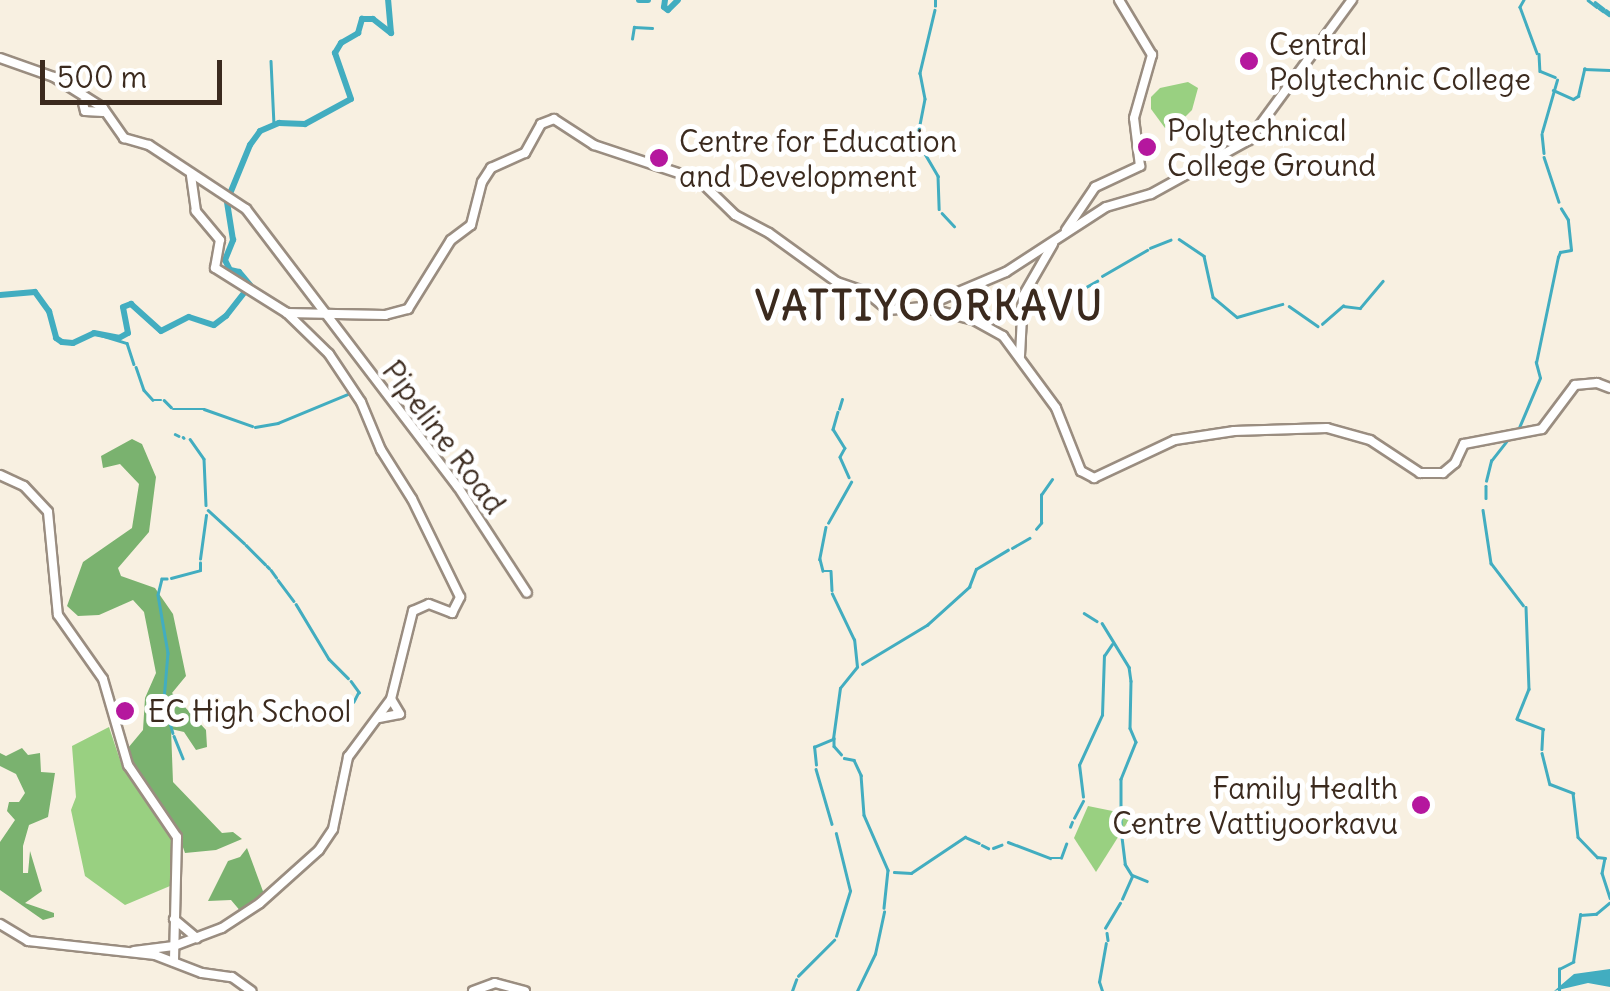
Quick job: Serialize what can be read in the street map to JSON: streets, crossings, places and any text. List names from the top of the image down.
{
  "streets": {
    "main road": ["Pipeline Road"]
  },
  "districts": ["VATTIYOORKAVU"],
  "places": [
    "Central Polytechnic College",
    "Polytechnical College Ground",
    "Centre for Education and Development",
    "EC High School",
    "Family Health Centre Vattiyoorkavu"
  ],
  "scale_bar": "500 m"
}
